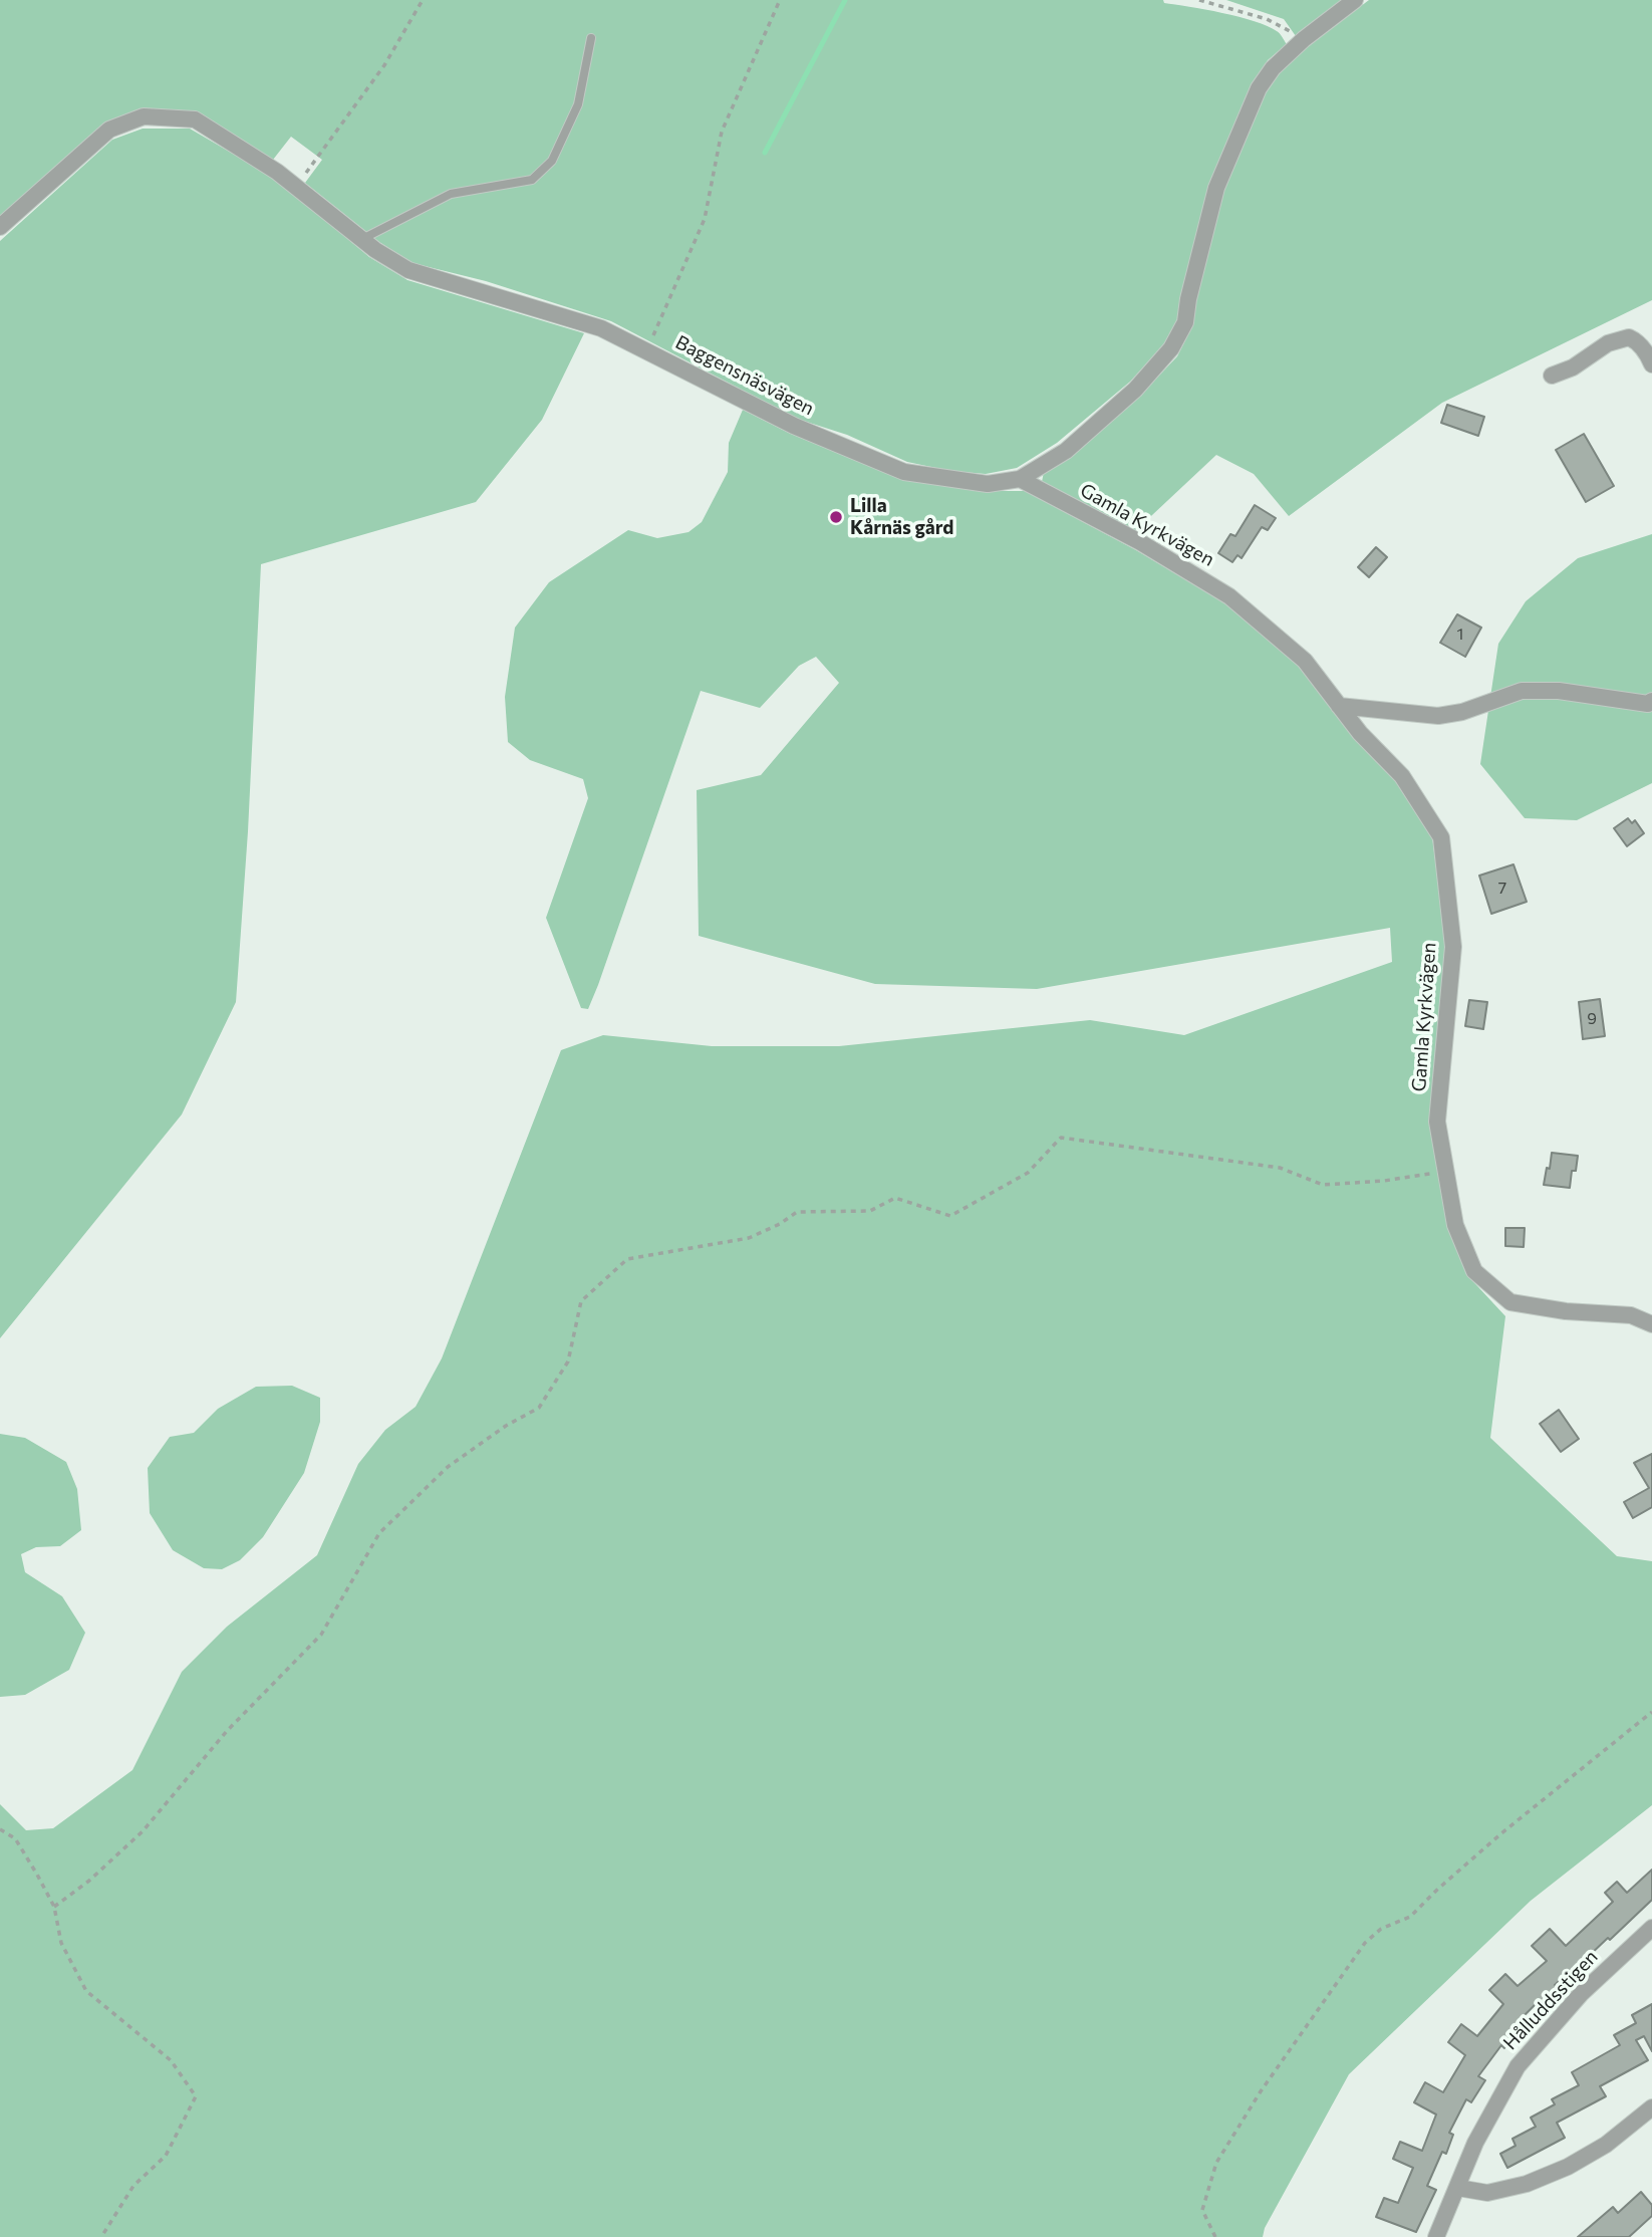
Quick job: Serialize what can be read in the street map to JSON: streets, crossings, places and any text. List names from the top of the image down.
{
  "streets": {
    "street": ["Baggensnäsvägen", "Gamla Kyrkvägen", "Hålluddsstigen"]
  },
  "crossings": [
    ["Baggensnäsvägen", "Gamla Kyrkvägen"]
  ],
  "places": ["Lilla Kårnäs gård"],
  "house_numbers": ["1", "7", "9"]
}
